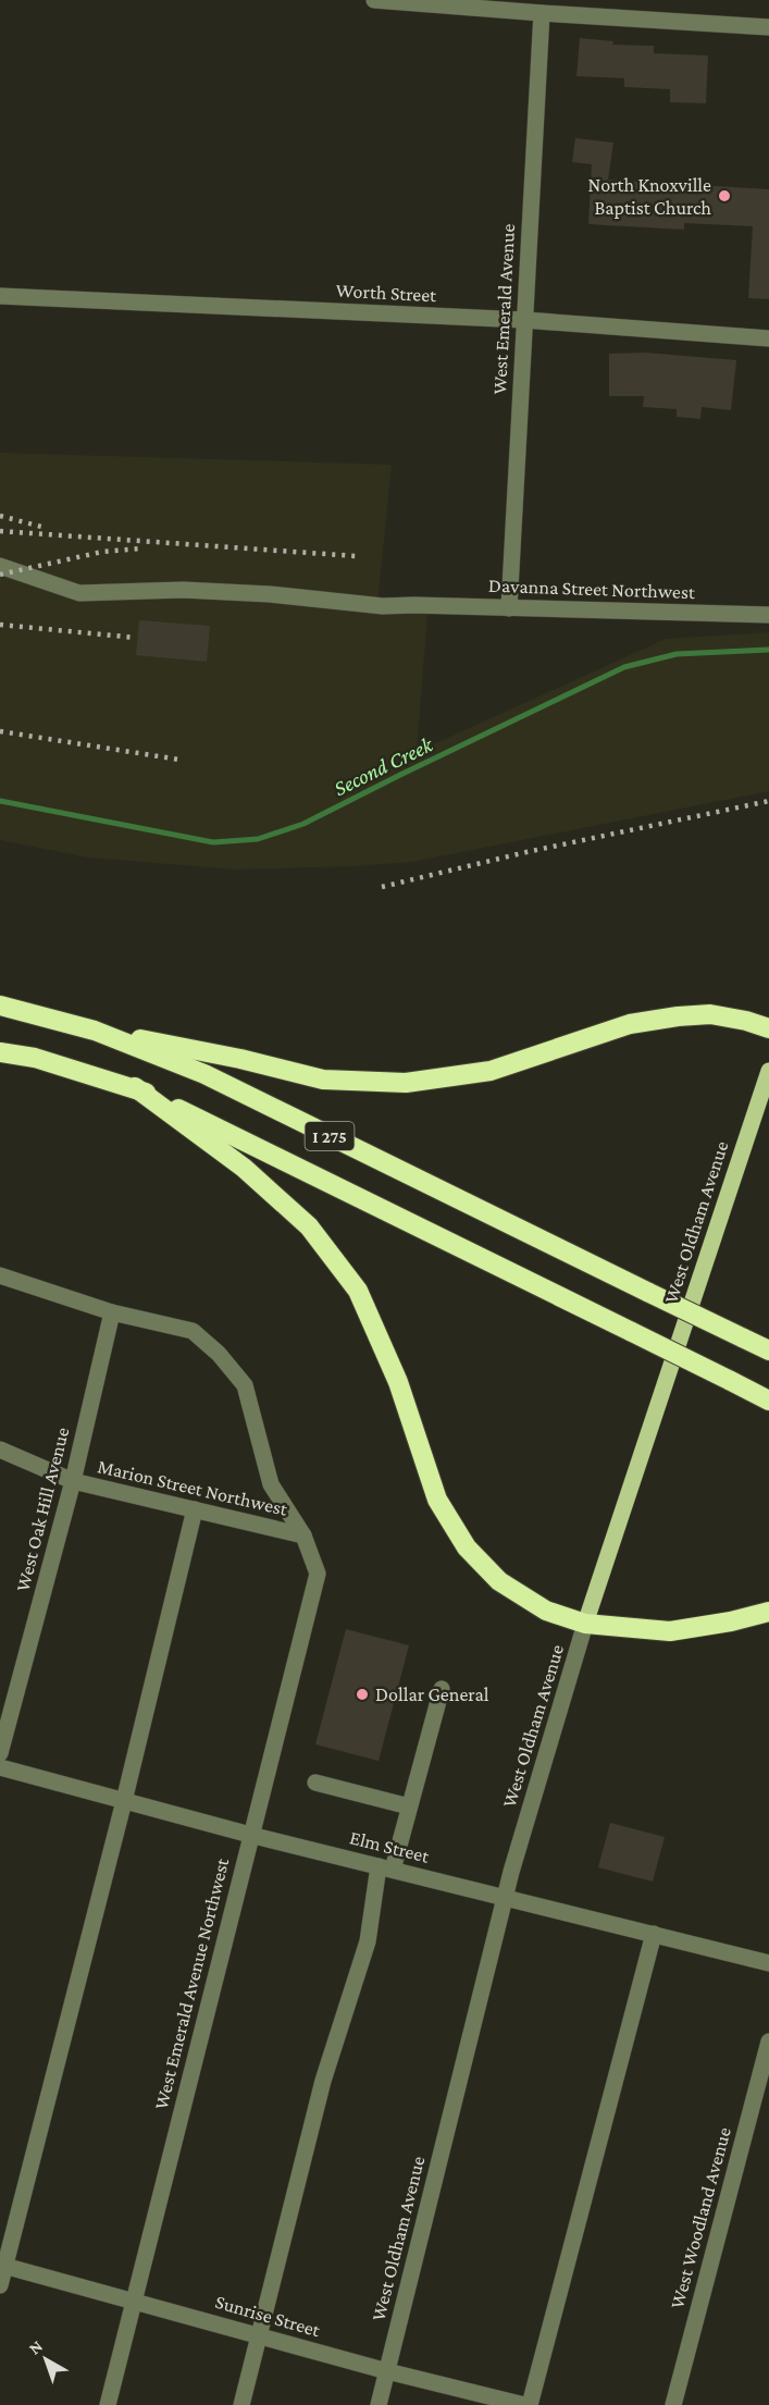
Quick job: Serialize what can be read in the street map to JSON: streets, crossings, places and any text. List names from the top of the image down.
{
  "streets": {
    "highway": ["I 275"],
    "main road": ["West Oldham Avenue"],
    "street": [
      "Worth Street",
      "West Emerald Avenue",
      "Davanna Street Northwest",
      "Marion Street Northwest",
      "West Oak Hill Avenue",
      "Elm Street",
      "West Emerald Avenue Northwest",
      "West Woodland Avenue",
      "Sunrise Street"
    ]
  },
  "crossings": [
    ["Worth Street", "West Emerald Avenue"],
    ["West Emerald Avenue", "Davanna Street Northwest"],
    ["West Oldham Avenue", "Elm Street"],
    ["West Oldham Avenue", "Sunrise Street"],
    ["Marion Street Northwest", "West Oak Hill Avenue"],
    ["Marion Street Northwest", "West Emerald Avenue Northwest"],
    ["Elm Street", "West Emerald Avenue Northwest"],
    ["West Emerald Avenue Northwest", "Sunrise Street"]
  ],
  "water": ["Second Creek"],
  "places": ["North Knoxville Baptist Church", "Dollar General"],
  "north": "top left"
}
